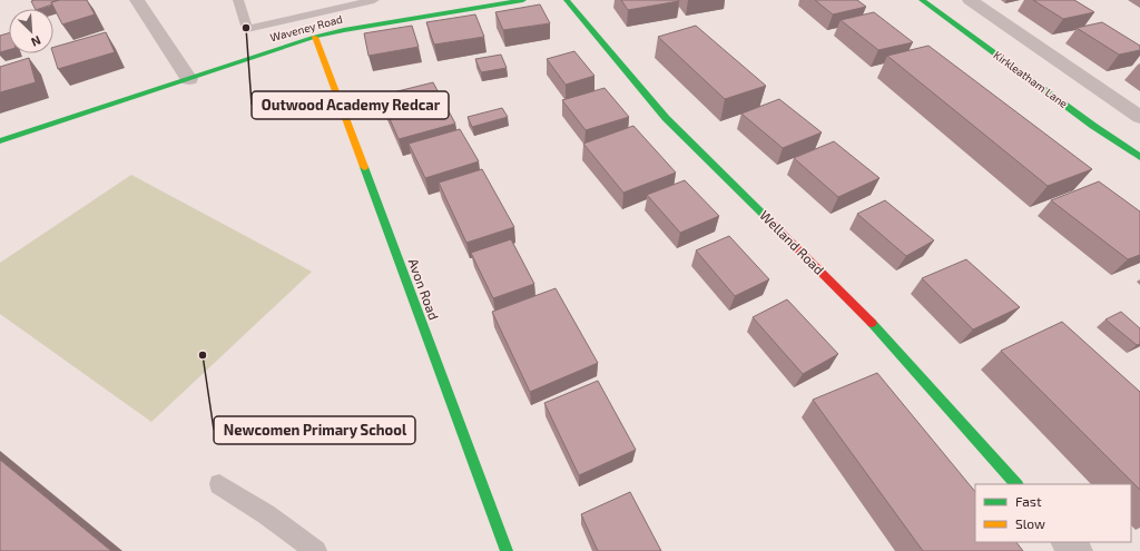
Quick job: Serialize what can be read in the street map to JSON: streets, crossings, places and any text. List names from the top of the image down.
{
  "streets": {
    "street": [
      "Waveney Road",
      "Kirkleatham Lane",
      "Welland Road",
      "Avon Road"
    ]
  },
  "crossings": [
    ["Waveney Road", "Avon Road"]
  ],
  "places": ["Outwood Academy Redcar", "Newcomen Primary School"],
  "legend": ["Fast", "Slow"],
  "north": "bottom right"
}
